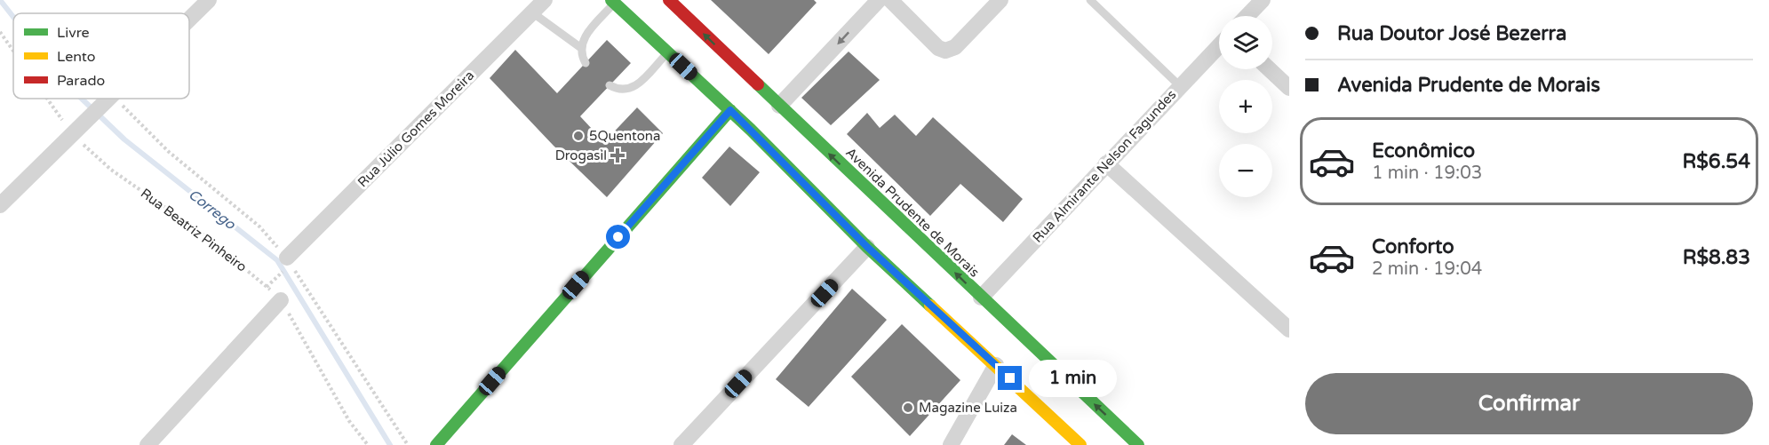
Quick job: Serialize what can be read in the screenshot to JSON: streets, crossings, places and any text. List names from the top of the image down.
{
  "streets": {
    "main road": ["Avenida Prudente de Morais"],
    "street": ["Rua Júlio Gomes Moreira", "Rua Almirante Nelson Fagundes"],
    "path": ["Rua Beatriz Pinheiro"]
  },
  "crossings": [
    ["Rua Almirante Nelson Fagundes", "Avenida Prudente de Morais"]
  ],
  "water": ["Corrego"],
  "places": {
    "other": ["5Quentona", "Magazine Luiza"],
    "health": ["Drogasil"]
  },
  "legend": ["Livre", "Lento", "Parado"],
  "page": {
    "banner": ["Rua Doutor José Bezerra", "Avenida Prudente de Morais"],
    "map_buttons": ["+", "−"],
    "list": [
      {
        "name": "Econômico",
        "note": "1 min · 19:03",
        "value": "R$6.54"
      },
      {
        "name": "Conforto",
        "note": "2 min · 19:04",
        "value": "R$8.83"
      }
    ],
    "bubble": "1 min",
    "buttons": "Confirmar"
  }
}
